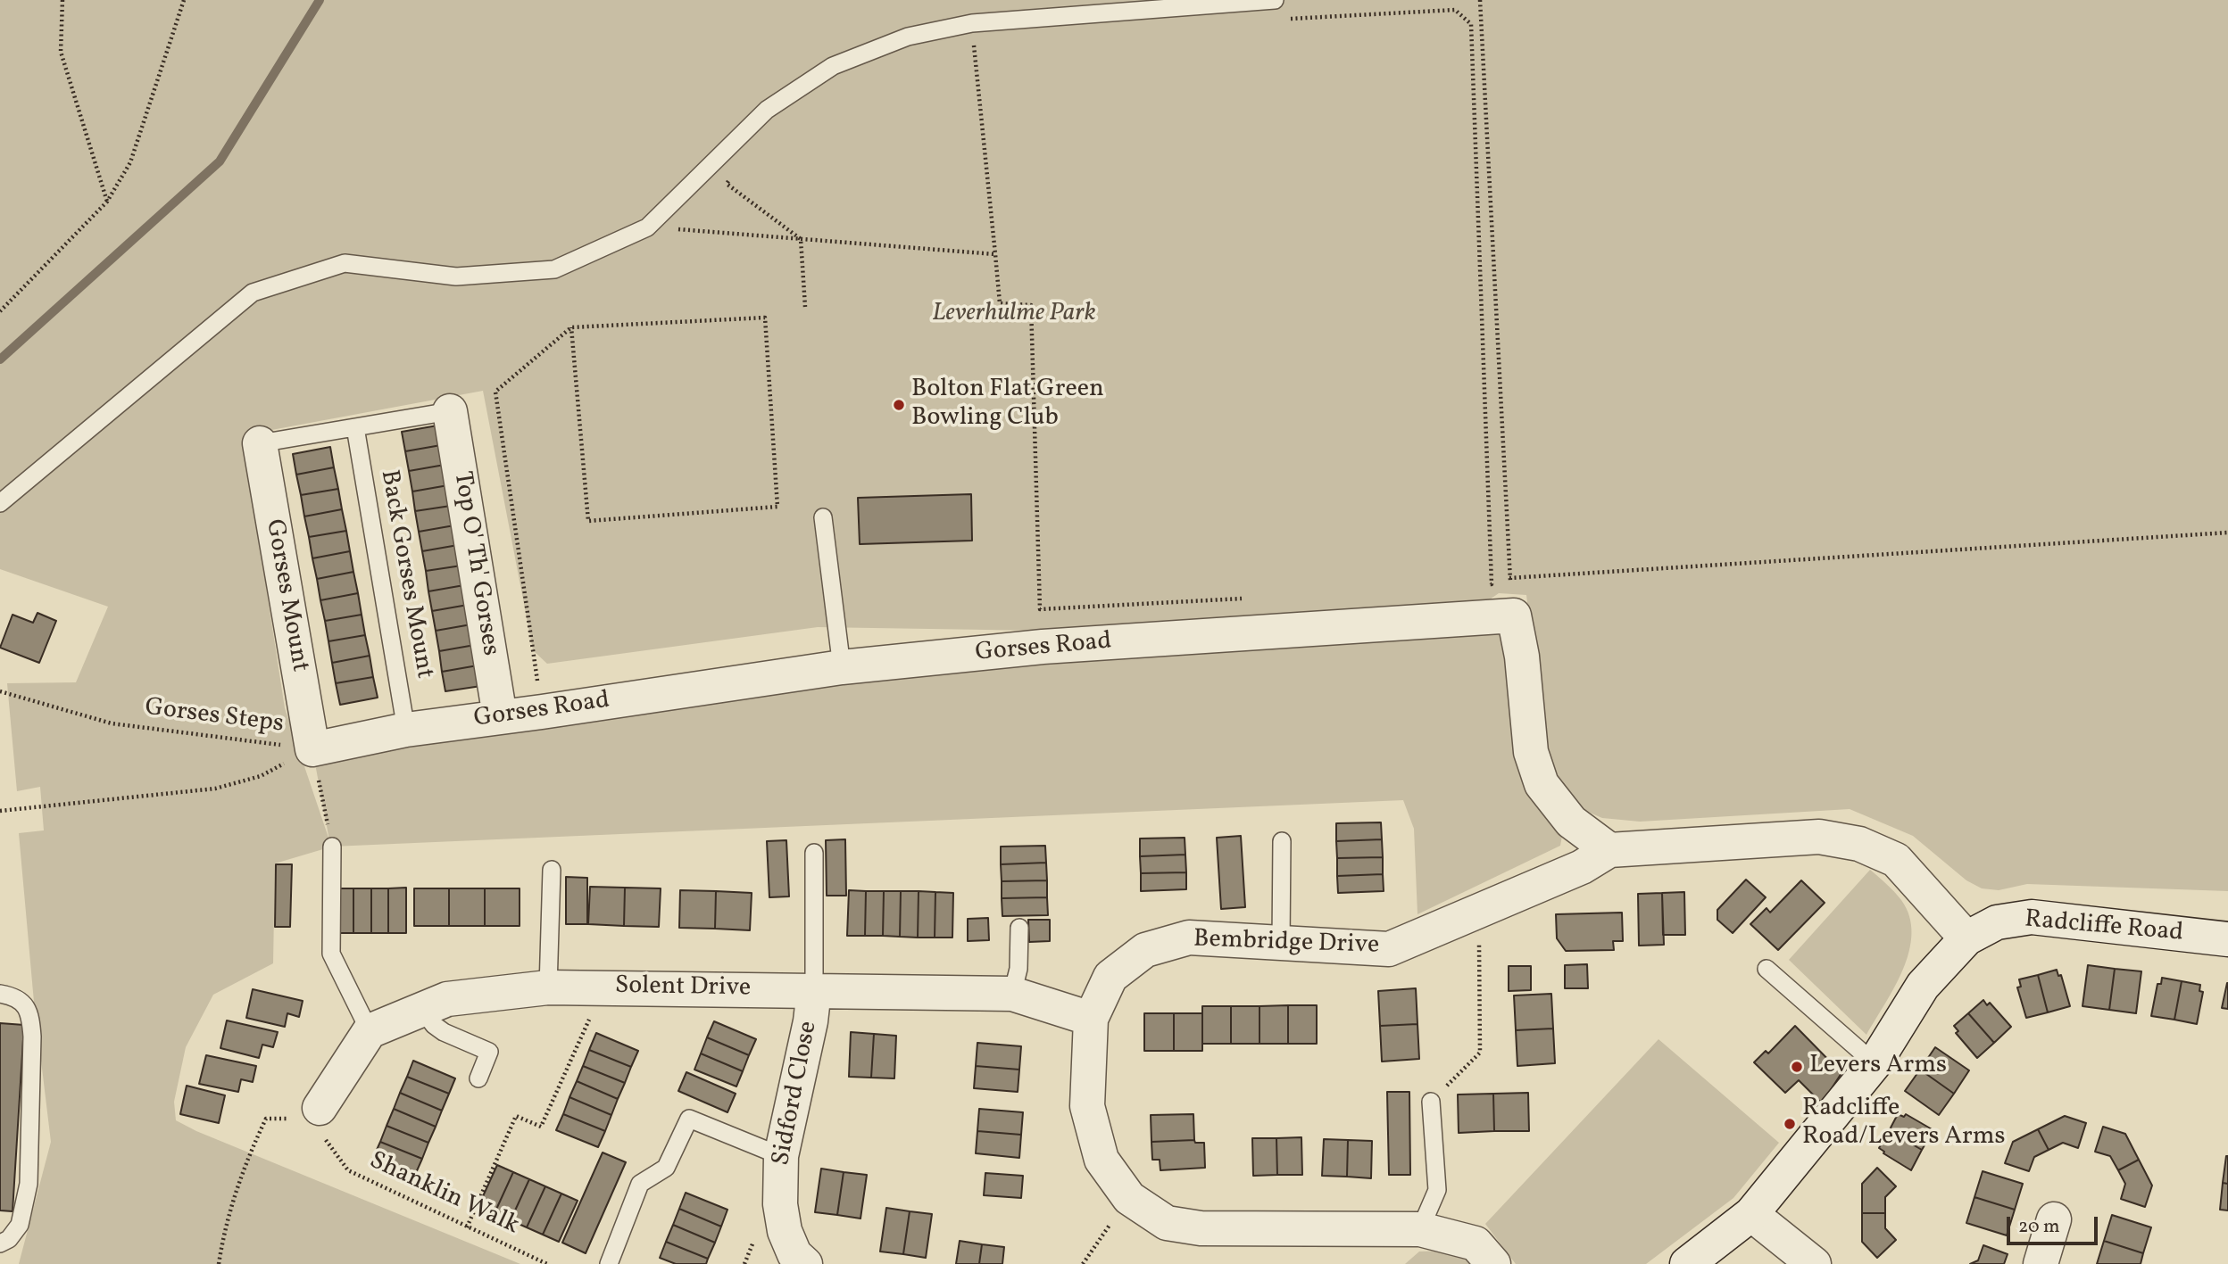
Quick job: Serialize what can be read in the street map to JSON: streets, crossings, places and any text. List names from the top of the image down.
{
  "streets": {
    "street": [
      "Top O' Th' Gorses",
      "Gorses Mount",
      "Gorses Road",
      "Radcliffe Road",
      "Bembridge Drive",
      "Solent Drive",
      "Sidford Close"
    ],
    "lane": ["Back Gorses Mount"],
    "path": ["Gorses Steps", "Shanklin Walk"]
  },
  "crossings": [
    ["Top O' Th' Gorses", "Gorses Road"],
    ["Back Gorses Mount", "Gorses Road"],
    ["Gorses Mount", "Gorses Road"],
    ["Gorses Mount", "Gorses Steps"],
    ["Gorses Road", "Gorses Steps"],
    ["Gorses Road", "Bembridge Drive"],
    ["Radcliffe Road", "Bembridge Drive"],
    ["Bembridge Drive", "Solent Drive"],
    ["Solent Drive", "Sidford Close"]
  ],
  "parks": ["Leverhulme Park"],
  "places": ["Bolton Flat Green Bowling Club", "Levers Arms", "Radcliffe Road/Levers Arms"],
  "scale_bar": "20 m"
}
